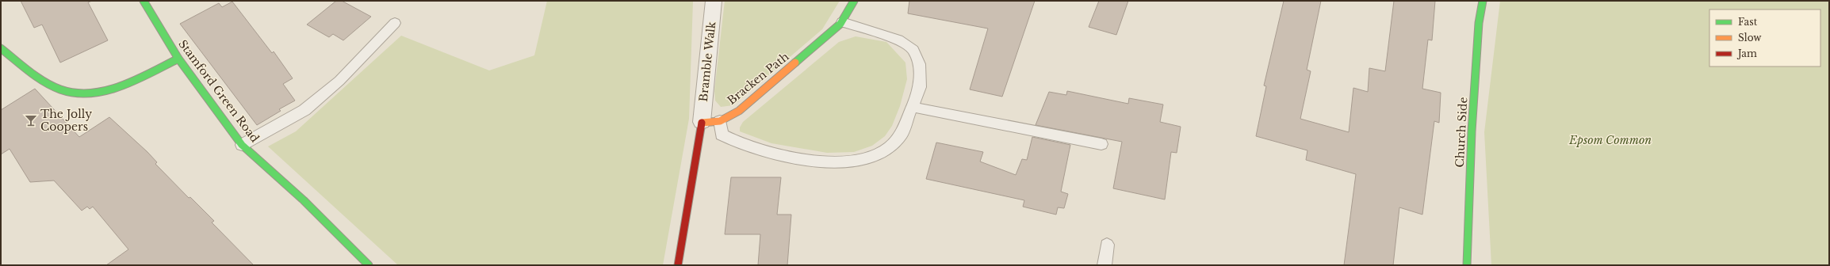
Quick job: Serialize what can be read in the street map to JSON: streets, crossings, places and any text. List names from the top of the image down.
{
  "streets": {
    "street": [
      "Bramble Walk",
      "Bracken Path",
      "Stamford Green Road",
      "Church Side"
    ]
  },
  "crossings": [
    ["Bramble Walk", "Bracken Path"]
  ],
  "parks": ["Epsom Common"],
  "places": {
    "bar": ["The Jolly Coopers"]
  },
  "legend": ["Fast", "Slow", "Jam"]
}
